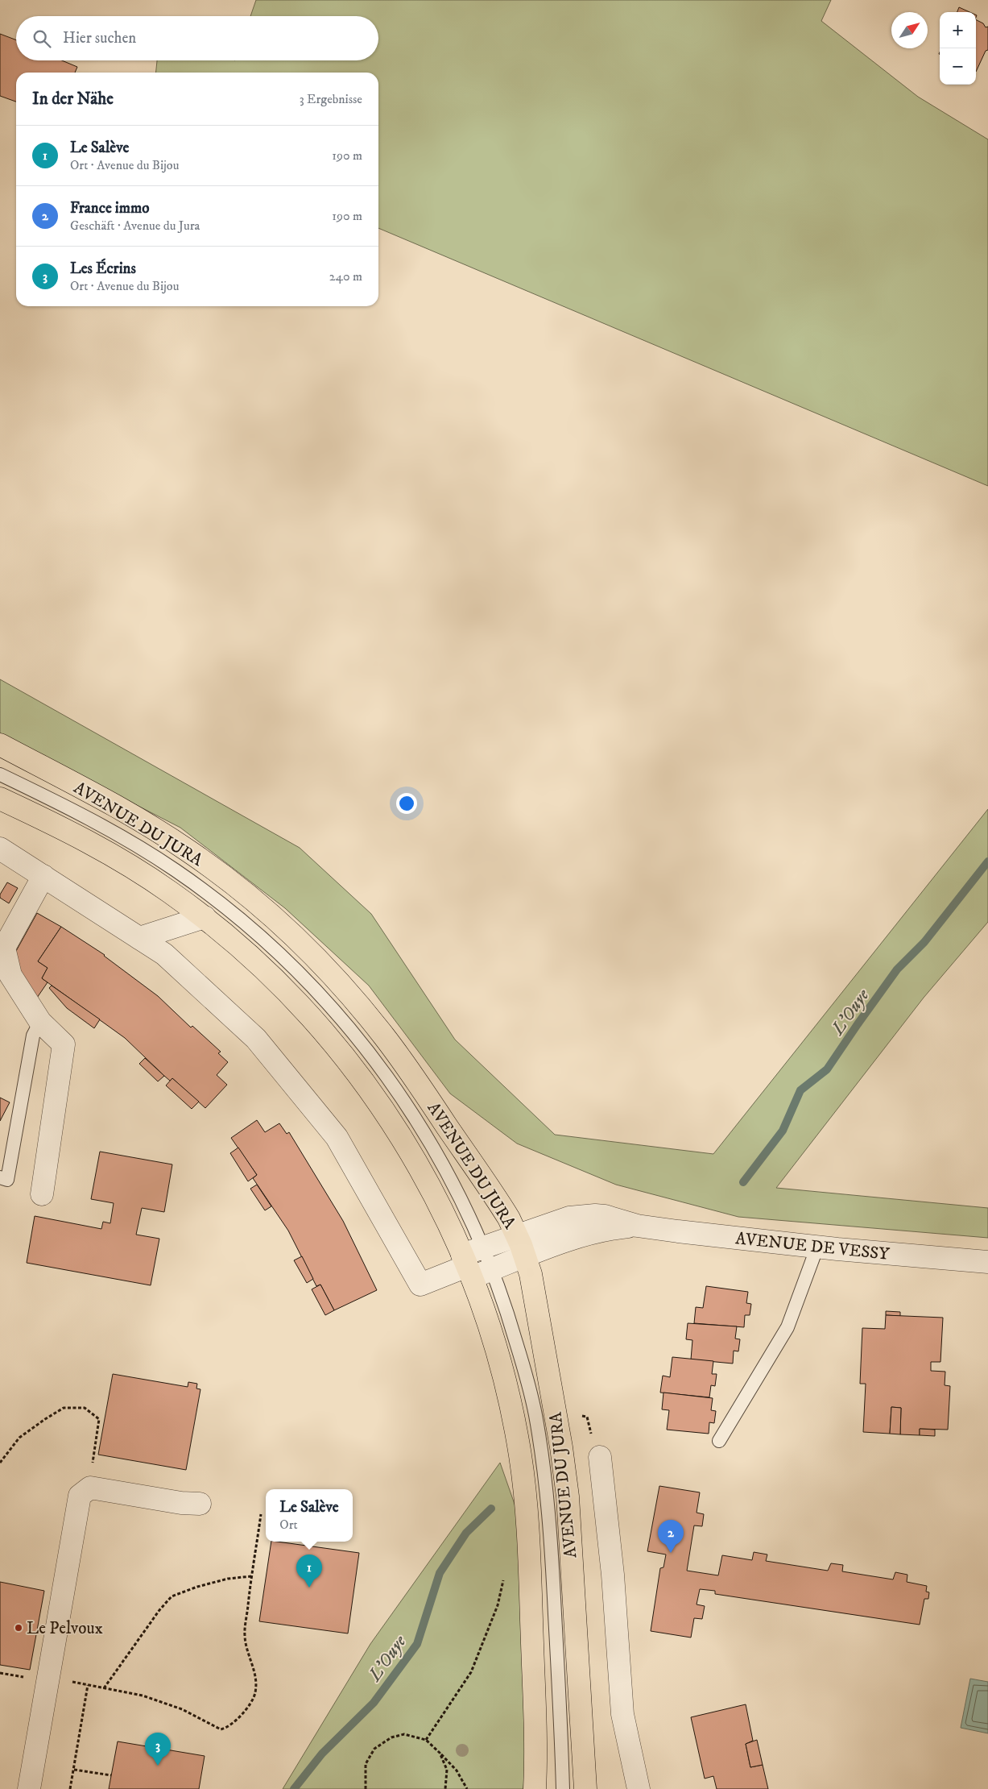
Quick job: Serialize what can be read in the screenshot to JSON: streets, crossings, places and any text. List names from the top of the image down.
{
  "streets": {
    "main road": ["AVENUE DU JURA"],
    "street": ["AVENUE DE VESSY"]
  },
  "crossings": [
    ["AVENUE DU JURA", "AVENUE DE VESSY"]
  ],
  "water": ["L'Ouye"],
  "places": ["Le Pelvoux"],
  "north": "top right",
  "page": {
    "map_buttons": ["+", "−"],
    "search": "Hier suchen",
    "heading": ["In der Nähe", "3 Ergebnisse"],
    "list": [
      {
        "mark": "1",
        "name": "Le Salève",
        "note": "Ort · Avenue du Bijou",
        "value": "190 m"
      },
      {
        "mark": "2",
        "name": "France immo",
        "note": "Geschäft · Avenue du Jura",
        "value": "190 m"
      },
      {
        "mark": "3",
        "name": "Les Écrins",
        "note": "Ort · Avenue du Bijou",
        "value": "240 m"
      }
    ],
    "popup": ["Le Salève", "Ort"],
    "pins": ["2", "1", "3"]
  }
}
